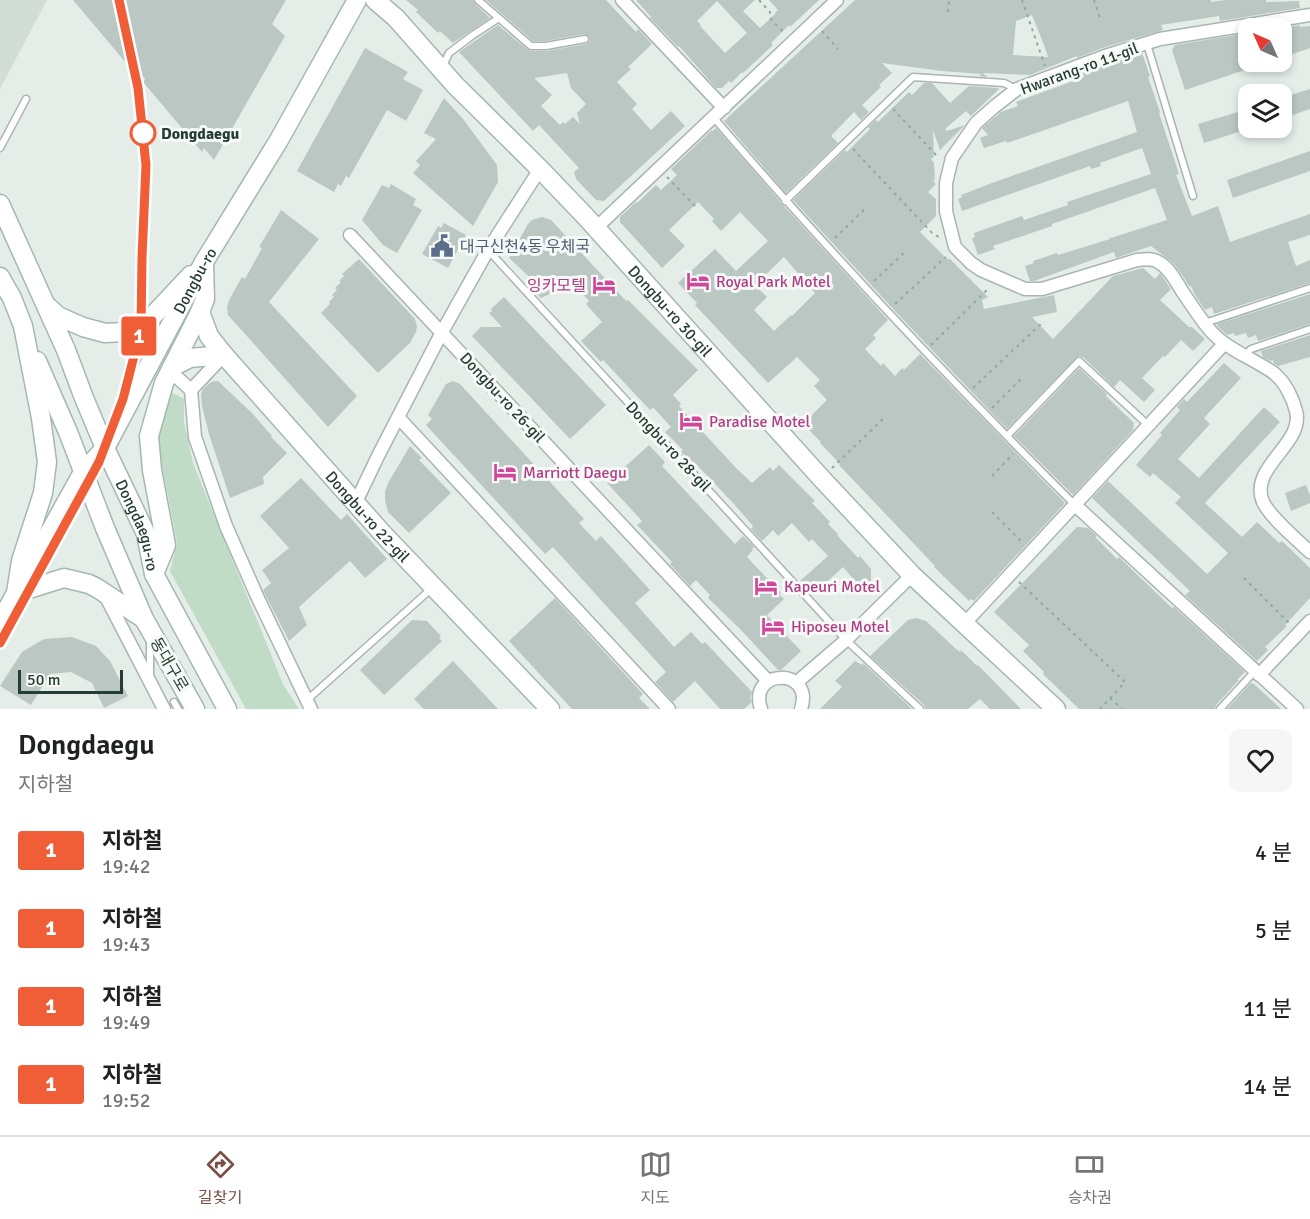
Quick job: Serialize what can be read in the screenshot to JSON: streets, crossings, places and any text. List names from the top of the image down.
{
  "streets": {
    "main road": [
      "Dongbu-ro",
      "Dongbu-ro 30-gil",
      "Dongbu-ro 22-gil",
      "Dongdaegu-ro",
      "동대구로"
    ],
    "street": ["Hwarang-ro 11-gil", "Dongbu-ro 26-gil"],
    "lane": ["Dongbu-ro 28-gil"]
  },
  "crossings": [
    ["Dongbu-ro", "Dongdaegu-ro"],
    ["Dongbu-ro", "동대구로"]
  ],
  "places": {
    "other": ["Dongdaegu"],
    "public building": ["대구신천4동 우체국"],
    "hotel": [
      "Royal Park Motel",
      "잉카모텔",
      "Paradise Motel",
      "Marriott Daegu",
      "Kapeuri Motel",
      "Hiposeu Motel"
    ]
  },
  "lines": ["metro line 1"],
  "scale_bar": "50 m",
  "north": "top left",
  "page": {
    "on_map": "1",
    "scale": "50 m",
    "heading": ["Dongdaegu", "지하철"],
    "list": [
      {
        "mark": "1",
        "name": "지하철",
        "note": "19:42",
        "value": "4 분"
      },
      {
        "mark": "1",
        "name": "지하철",
        "note": "19:43",
        "value": "5 분"
      },
      {
        "mark": "1",
        "name": "지하철",
        "note": "19:49",
        "value": "11 분"
      },
      {
        "mark": "1",
        "name": "지하철",
        "note": "19:52",
        "value": "14 분"
      }
    ],
    "tabs": ["길찾기", "지도", "승차권"]
  }
}
